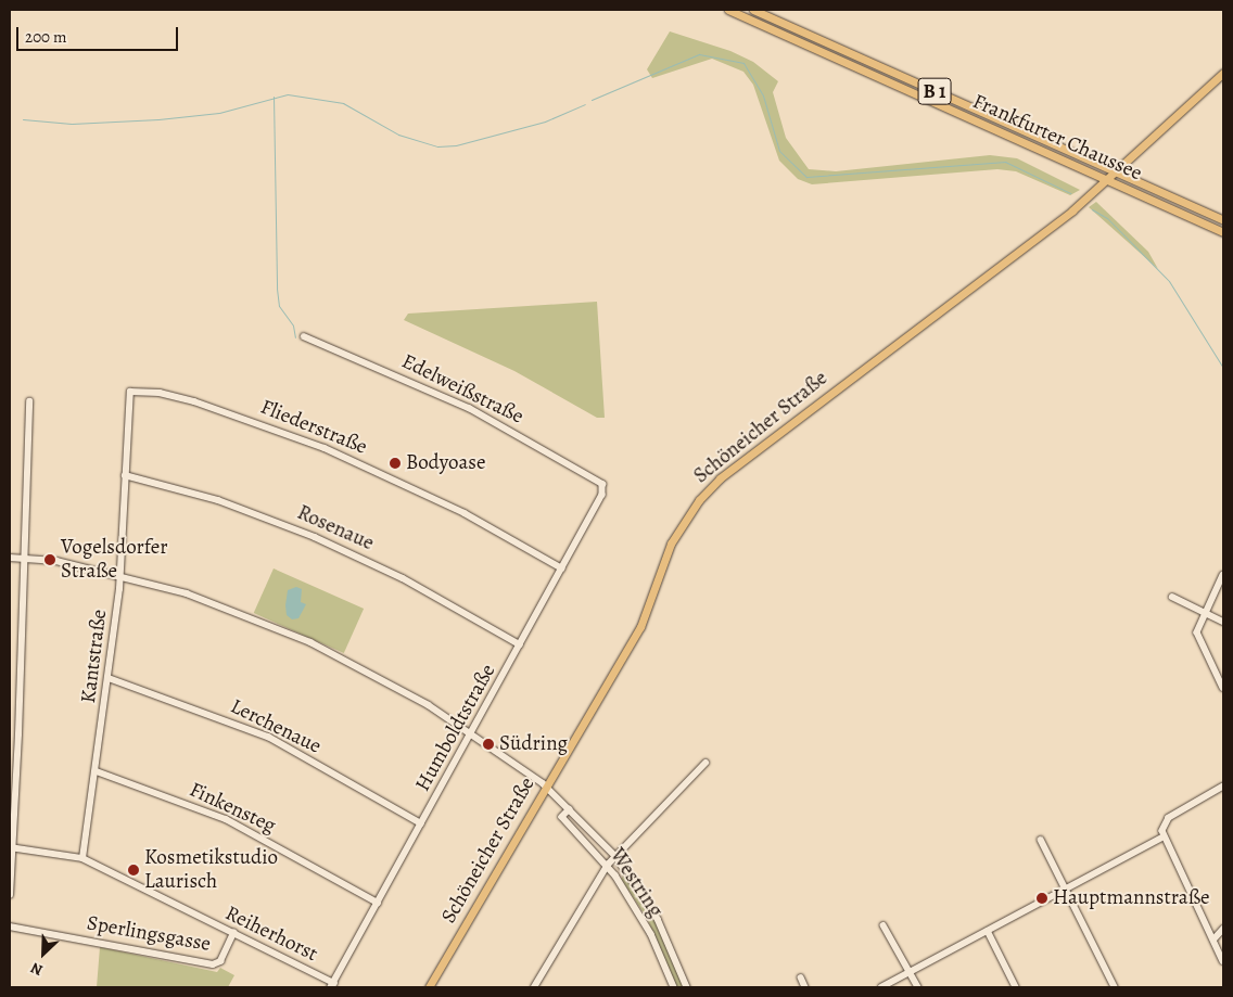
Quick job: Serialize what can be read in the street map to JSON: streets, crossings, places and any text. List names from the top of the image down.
{
  "streets": {
    "main road": ["B 1", "Frankfurter Chaussee", "Schöneicher Straße"],
    "street": [
      "Edelweißstraße",
      "Fliederstraße",
      "Rosenaue",
      "Kantstraße",
      "Lerchenaue",
      "Humboldtstraße",
      "Finkensteg",
      "Westring",
      "Sperlingsgasse",
      "Reiherhorst"
    ]
  },
  "crossings": [
    ["Frankfurter Chaussee", "Schöneicher Straße"],
    ["Edelweißstraße", "Humboldtstraße"],
    ["Fliederstraße", "Kantstraße"],
    ["Fliederstraße", "Humboldtstraße"],
    ["Schöneicher Straße", "Westring"],
    ["Rosenaue", "Kantstraße"],
    ["Rosenaue", "Humboldtstraße"],
    ["Kantstraße", "Lerchenaue"],
    ["Kantstraße", "Finkensteg"],
    ["Kantstraße", "Reiherhorst"],
    ["Lerchenaue", "Humboldtstraße"],
    ["Humboldtstraße", "Finkensteg"],
    ["Humboldtstraße", "Reiherhorst"],
    ["Sperlingsgasse", "Reiherhorst"]
  ],
  "places": [
    "Bodyoase",
    "Vogelsdorfer Straße",
    "Südring",
    "Kosmetikstudio Laurisch",
    "Hauptmannstraße"
  ],
  "scale_bar": "200 m",
  "north": "bottom left"
}
